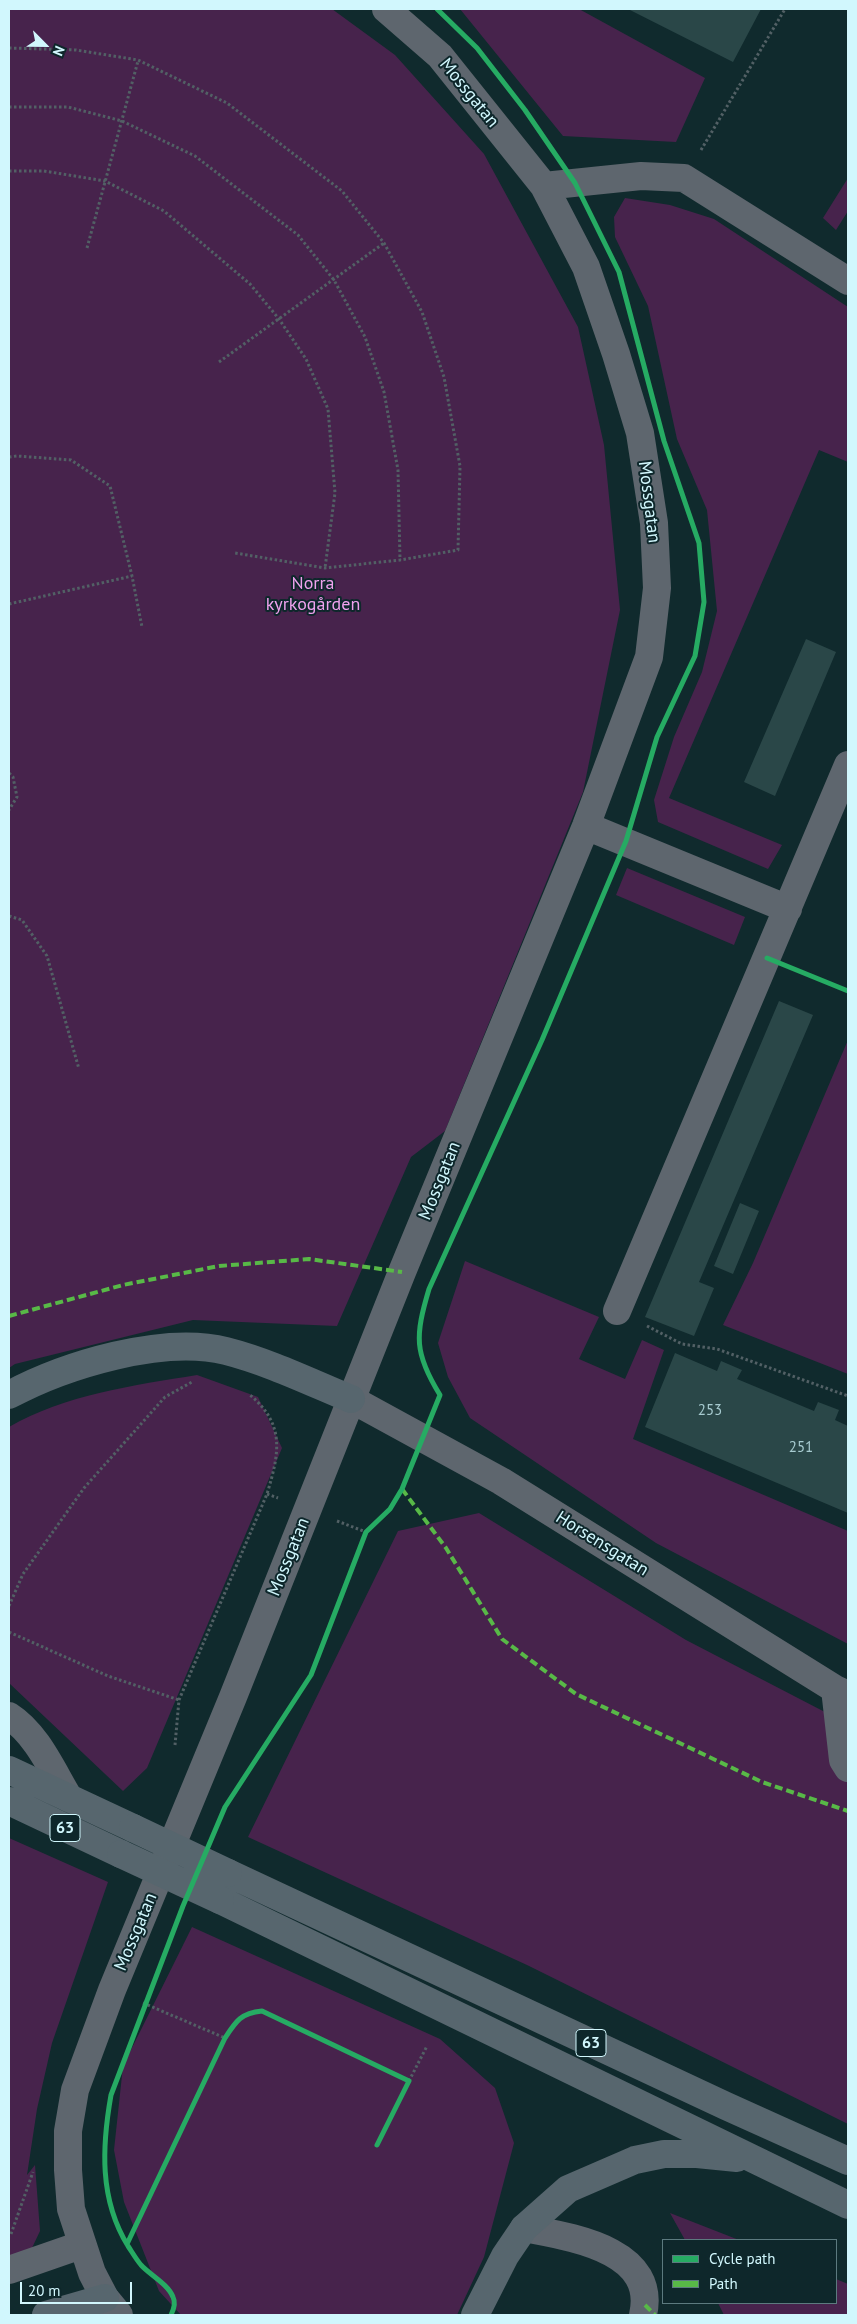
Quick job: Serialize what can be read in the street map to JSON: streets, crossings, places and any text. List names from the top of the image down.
{
  "streets": {
    "main road": ["63"],
    "street": ["Mossgatan", "Horsensgatan"]
  },
  "crossings": [
    ["Mossgatan", "Horsensgatan"]
  ],
  "parks": ["Norra kyrkogården"],
  "house_numbers": ["253", "251"],
  "legend": ["Cycle path", "Path"],
  "scale_bar": "20 m",
  "north": "bottom right"
}
